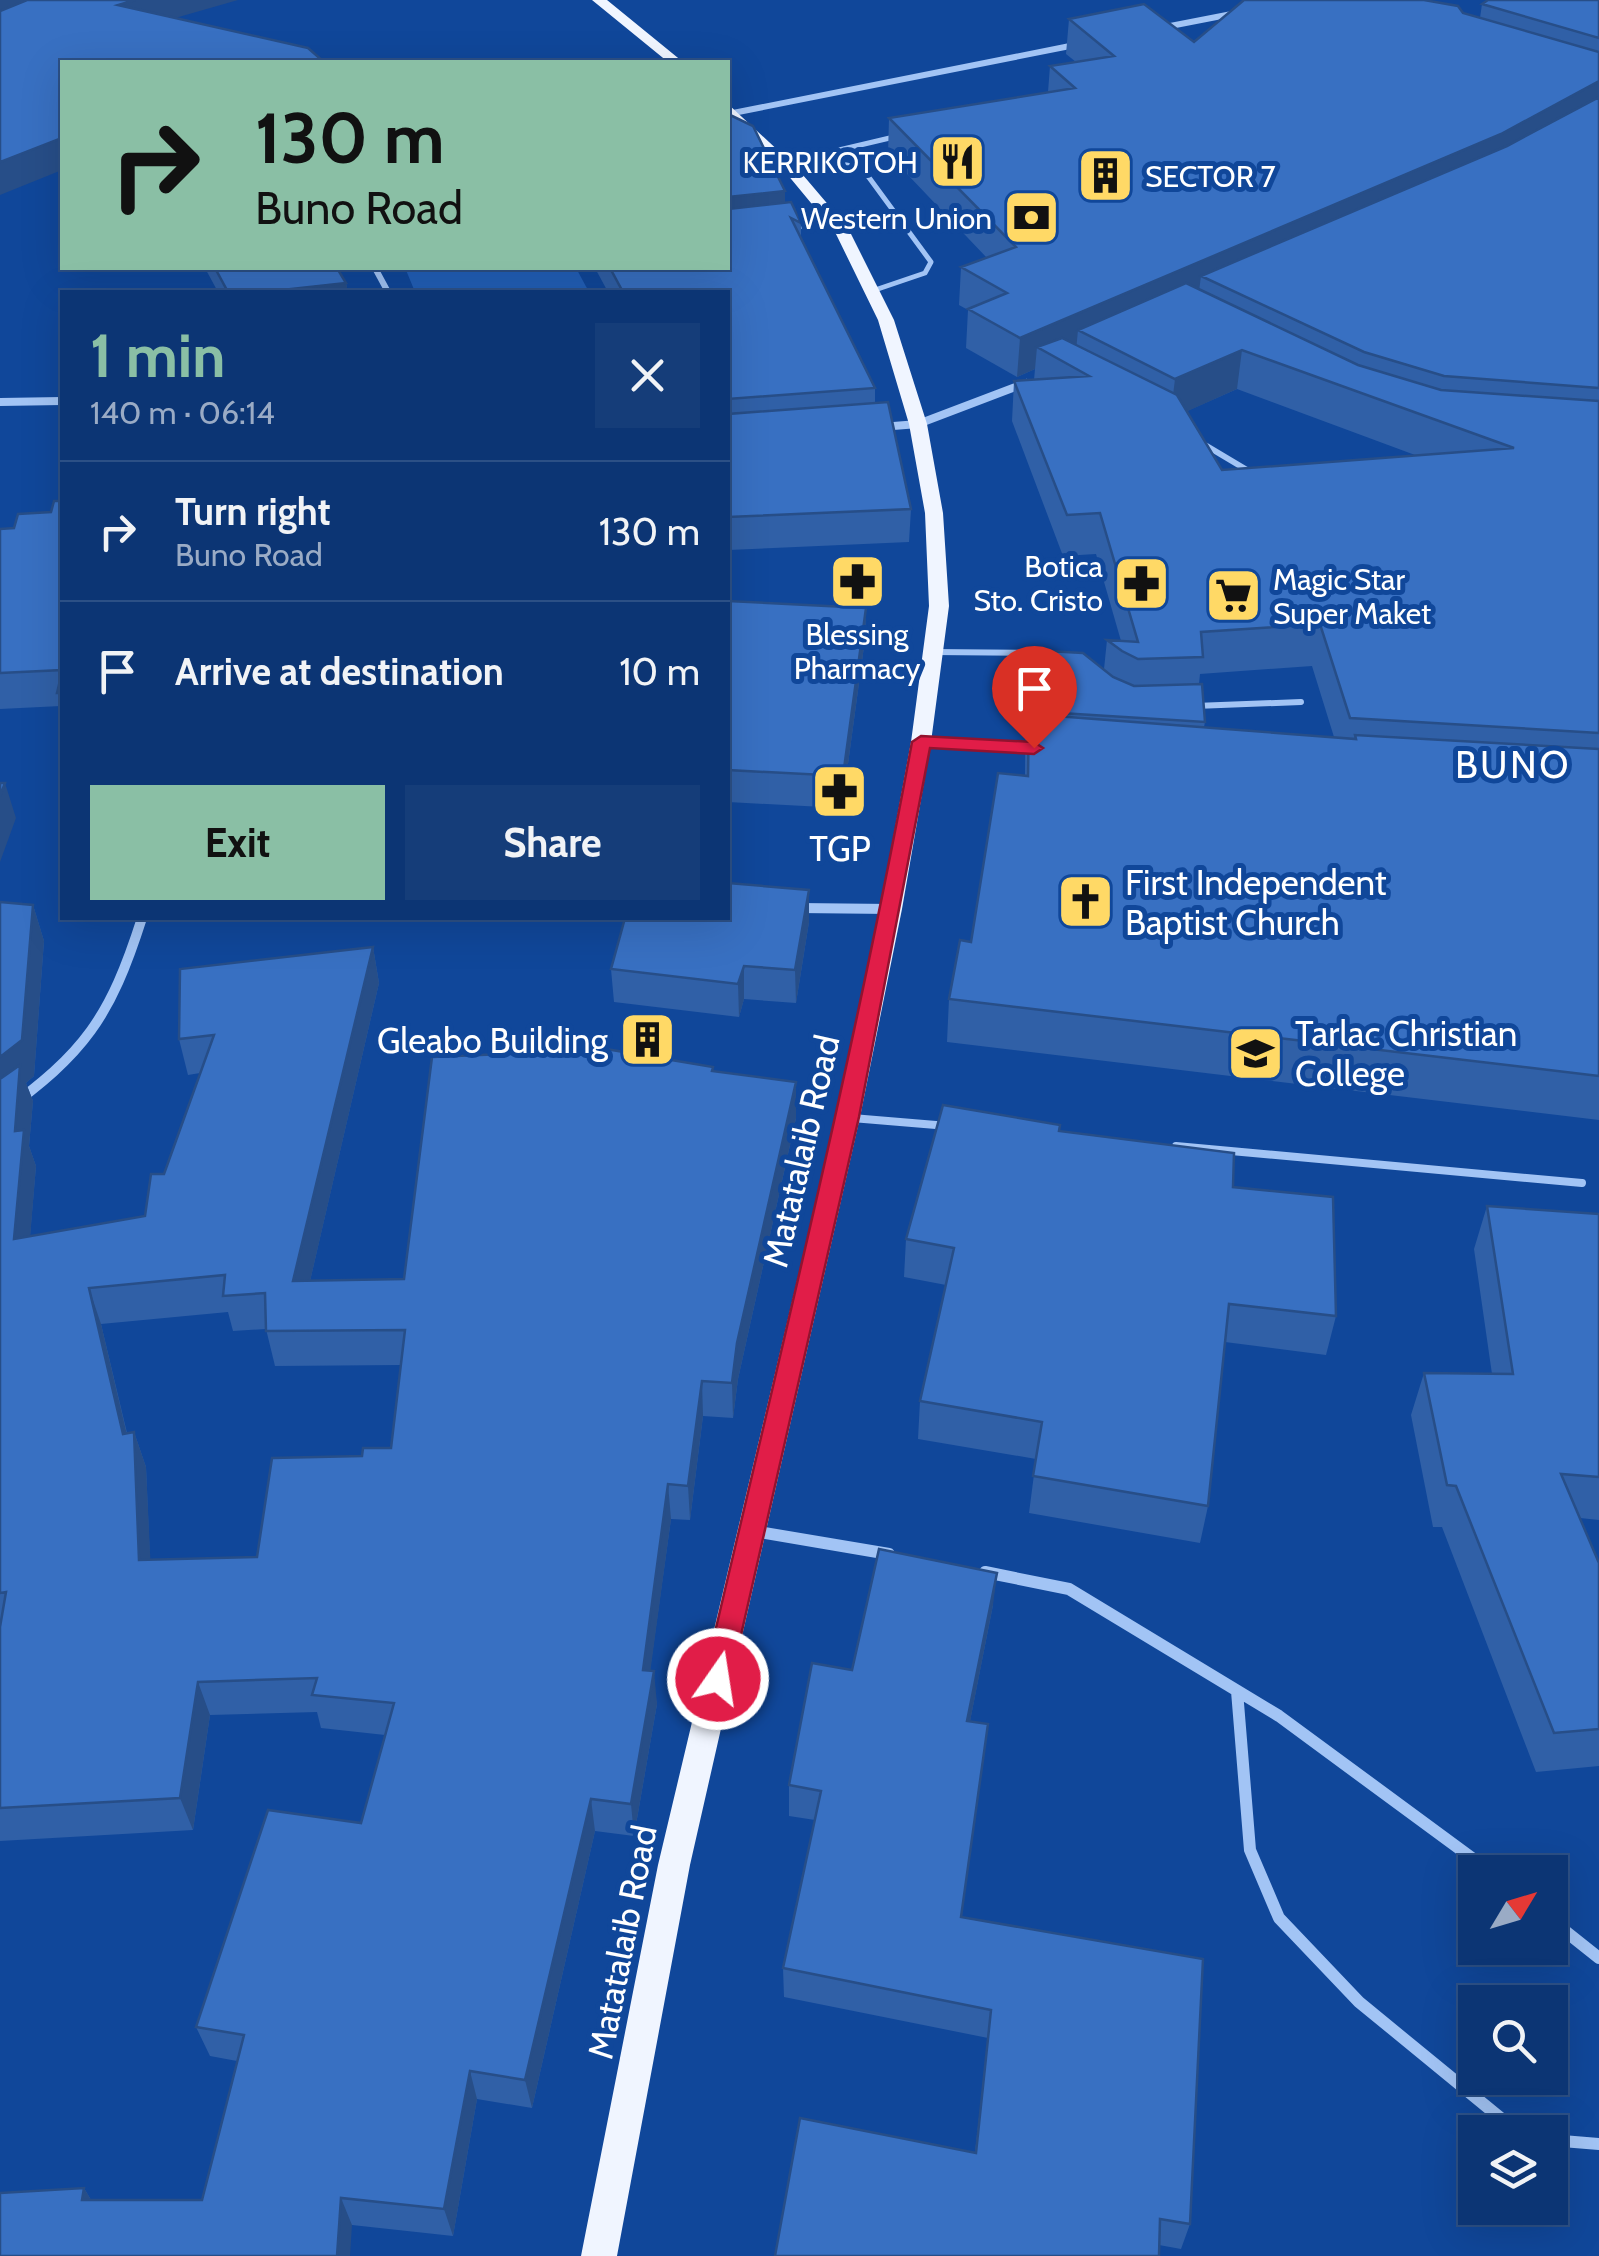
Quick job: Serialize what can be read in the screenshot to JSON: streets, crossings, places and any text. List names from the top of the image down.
{
  "streets": {
    "main road": ["Matatalaib Road"]
  },
  "districts": ["BUNO"],
  "places": {
    "restaurant": ["KERRIKOTOH"],
    "building": ["SECTOR 7", "Gleabo Building"],
    "bank": ["Western Union"],
    "pharmacy": ["Blessing Pharmacy", "Botica Sto. Cristo", "TGP"],
    "supermarket": ["Magic Star Super Maket"],
    "church": ["First Independent Baptist Church"],
    "school or university": ["Tarlac Christian College"]
  },
  "north": "top right",
  "page": {
    "turn": ["130 m", "Buno Road"],
    "heading": ["1 min", "140 m · 06:14"],
    "list": [
      {
        "name": "Turn right",
        "note": "Buno Road",
        "value": "130 m"
      },
      {
        "name": "Arrive at destination",
        "value": "10 m"
      }
    ],
    "buttons": ["Exit", "Share"]
  }
}
